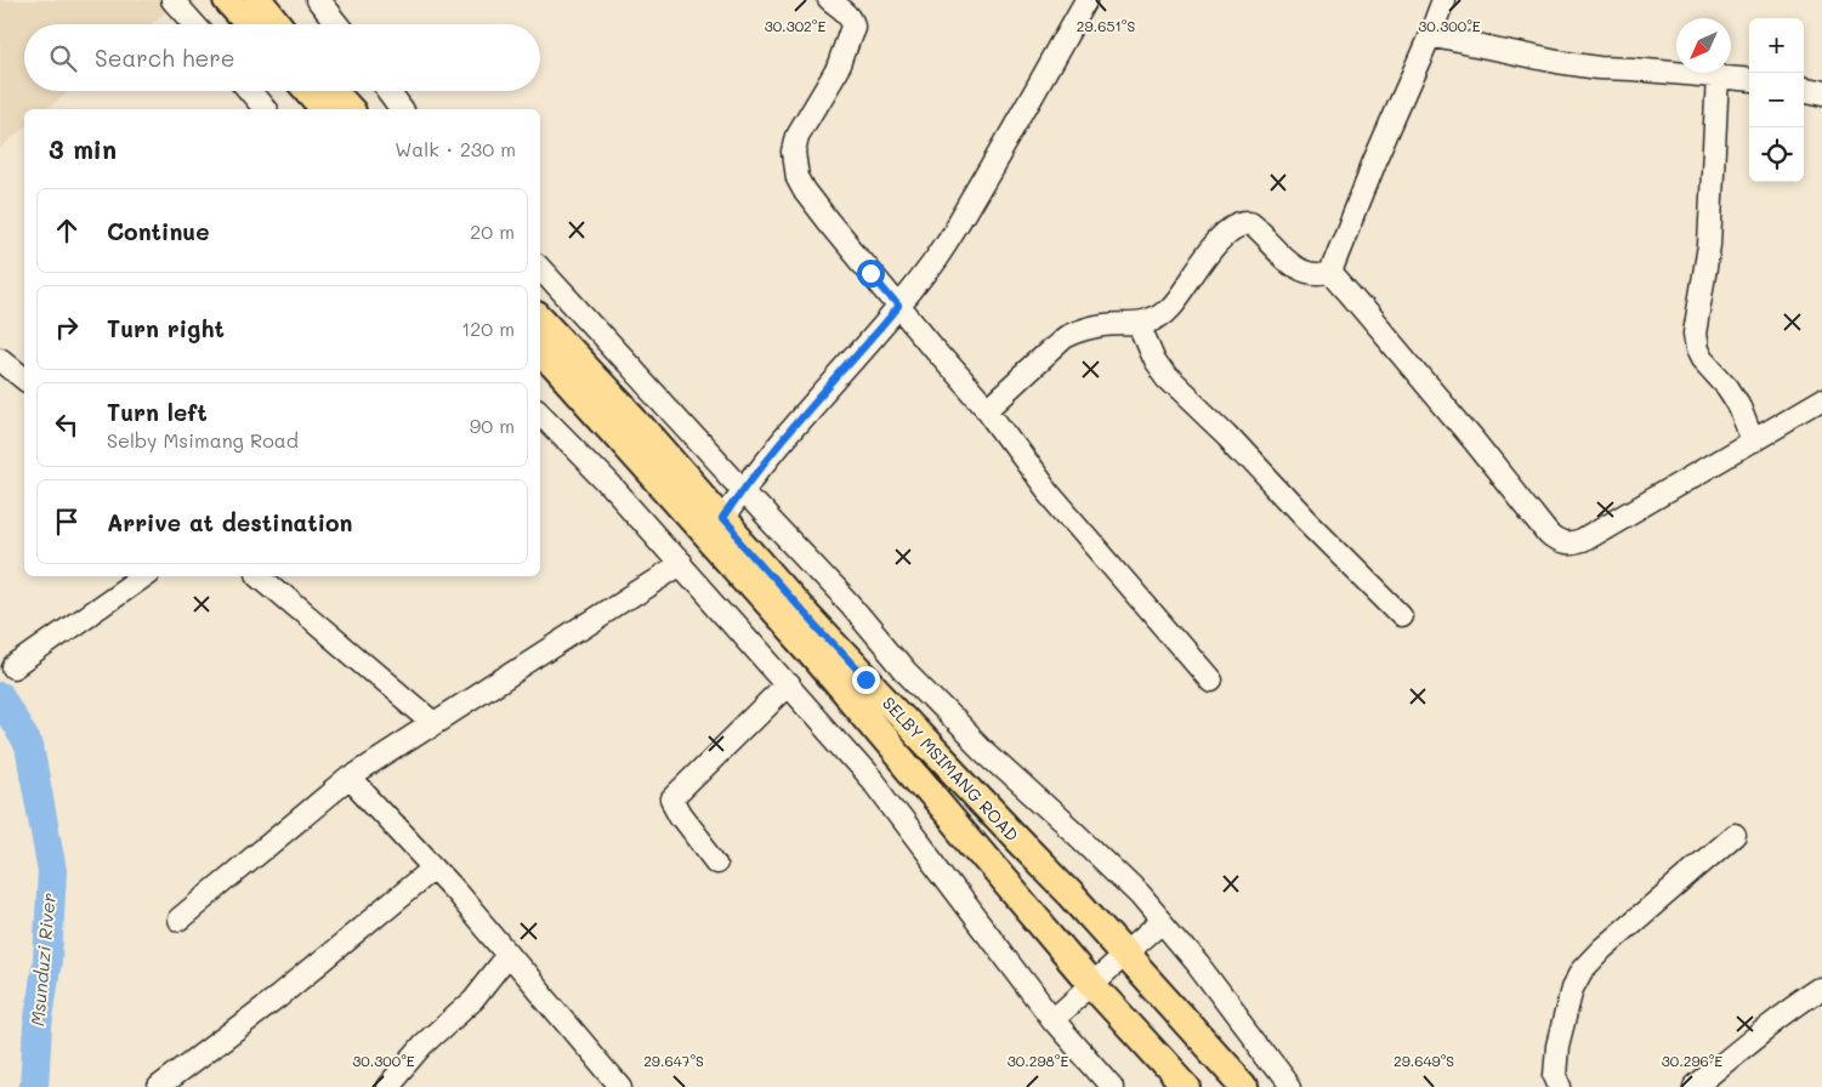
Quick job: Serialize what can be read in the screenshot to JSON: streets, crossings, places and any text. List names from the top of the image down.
{
  "streets": {
    "main road": ["SELBY MSIMANG ROAD"]
  },
  "water": ["Msunduzi River"],
  "north": "bottom left",
  "page": {
    "map_buttons": ["+", "−"],
    "search": "Search here",
    "heading": ["3 min", "Walk · 230 m"],
    "list": [
      ["Continue", "20 m"],
      ["Turn right", "120 m"],
      ["Turn left", "Selby Msimang Road", "90 m"],
      "Arrive at destination"
    ]
  },
  "coordinates": [
    "30.302°E",
    "29.651°S",
    "30.300°E",
    "30.298°E",
    "30.296°E",
    "29.647°S",
    "29.649°S"
  ]
}
